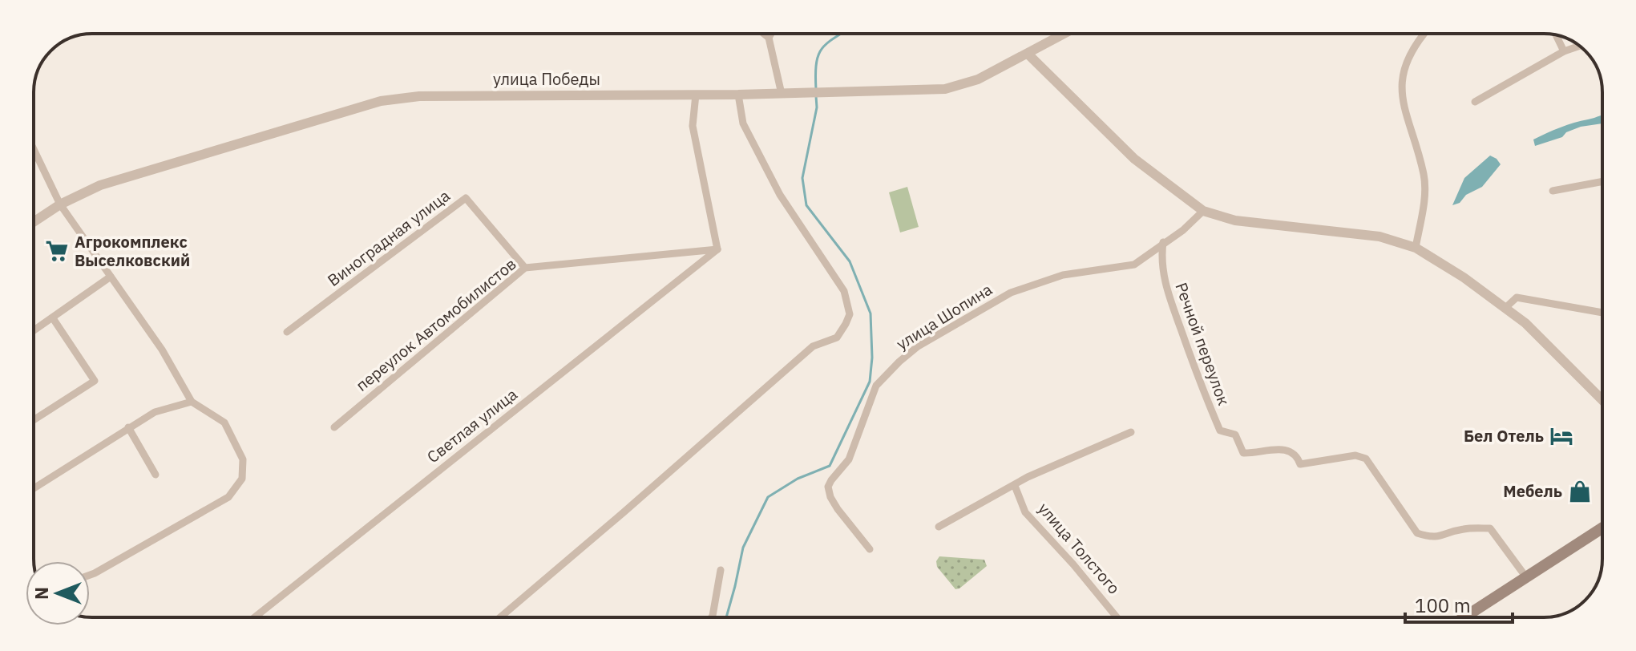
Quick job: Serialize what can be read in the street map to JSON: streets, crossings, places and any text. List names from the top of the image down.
{
  "streets": {
    "street": [
      "улица Победы",
      "Виноградная улица",
      "улица Шопина",
      "переулок Автомобилистов",
      "Речной переулок",
      "Светлая улица",
      "улица Толстого"
    ]
  },
  "crossings": [
    ["Виноградная улица", "переулок Автомобилистов"],
    ["улица Шопина", "Речной переулок"],
    ["переулок Автомобилистов", "Светлая улица"]
  ],
  "places": {
    "supermarket": ["Агрокомплекс Выселковский"],
    "hotel": ["Бел Отель"],
    "shop": ["Мебель"]
  },
  "scale_bar": "100 m",
  "north": "left"
}
